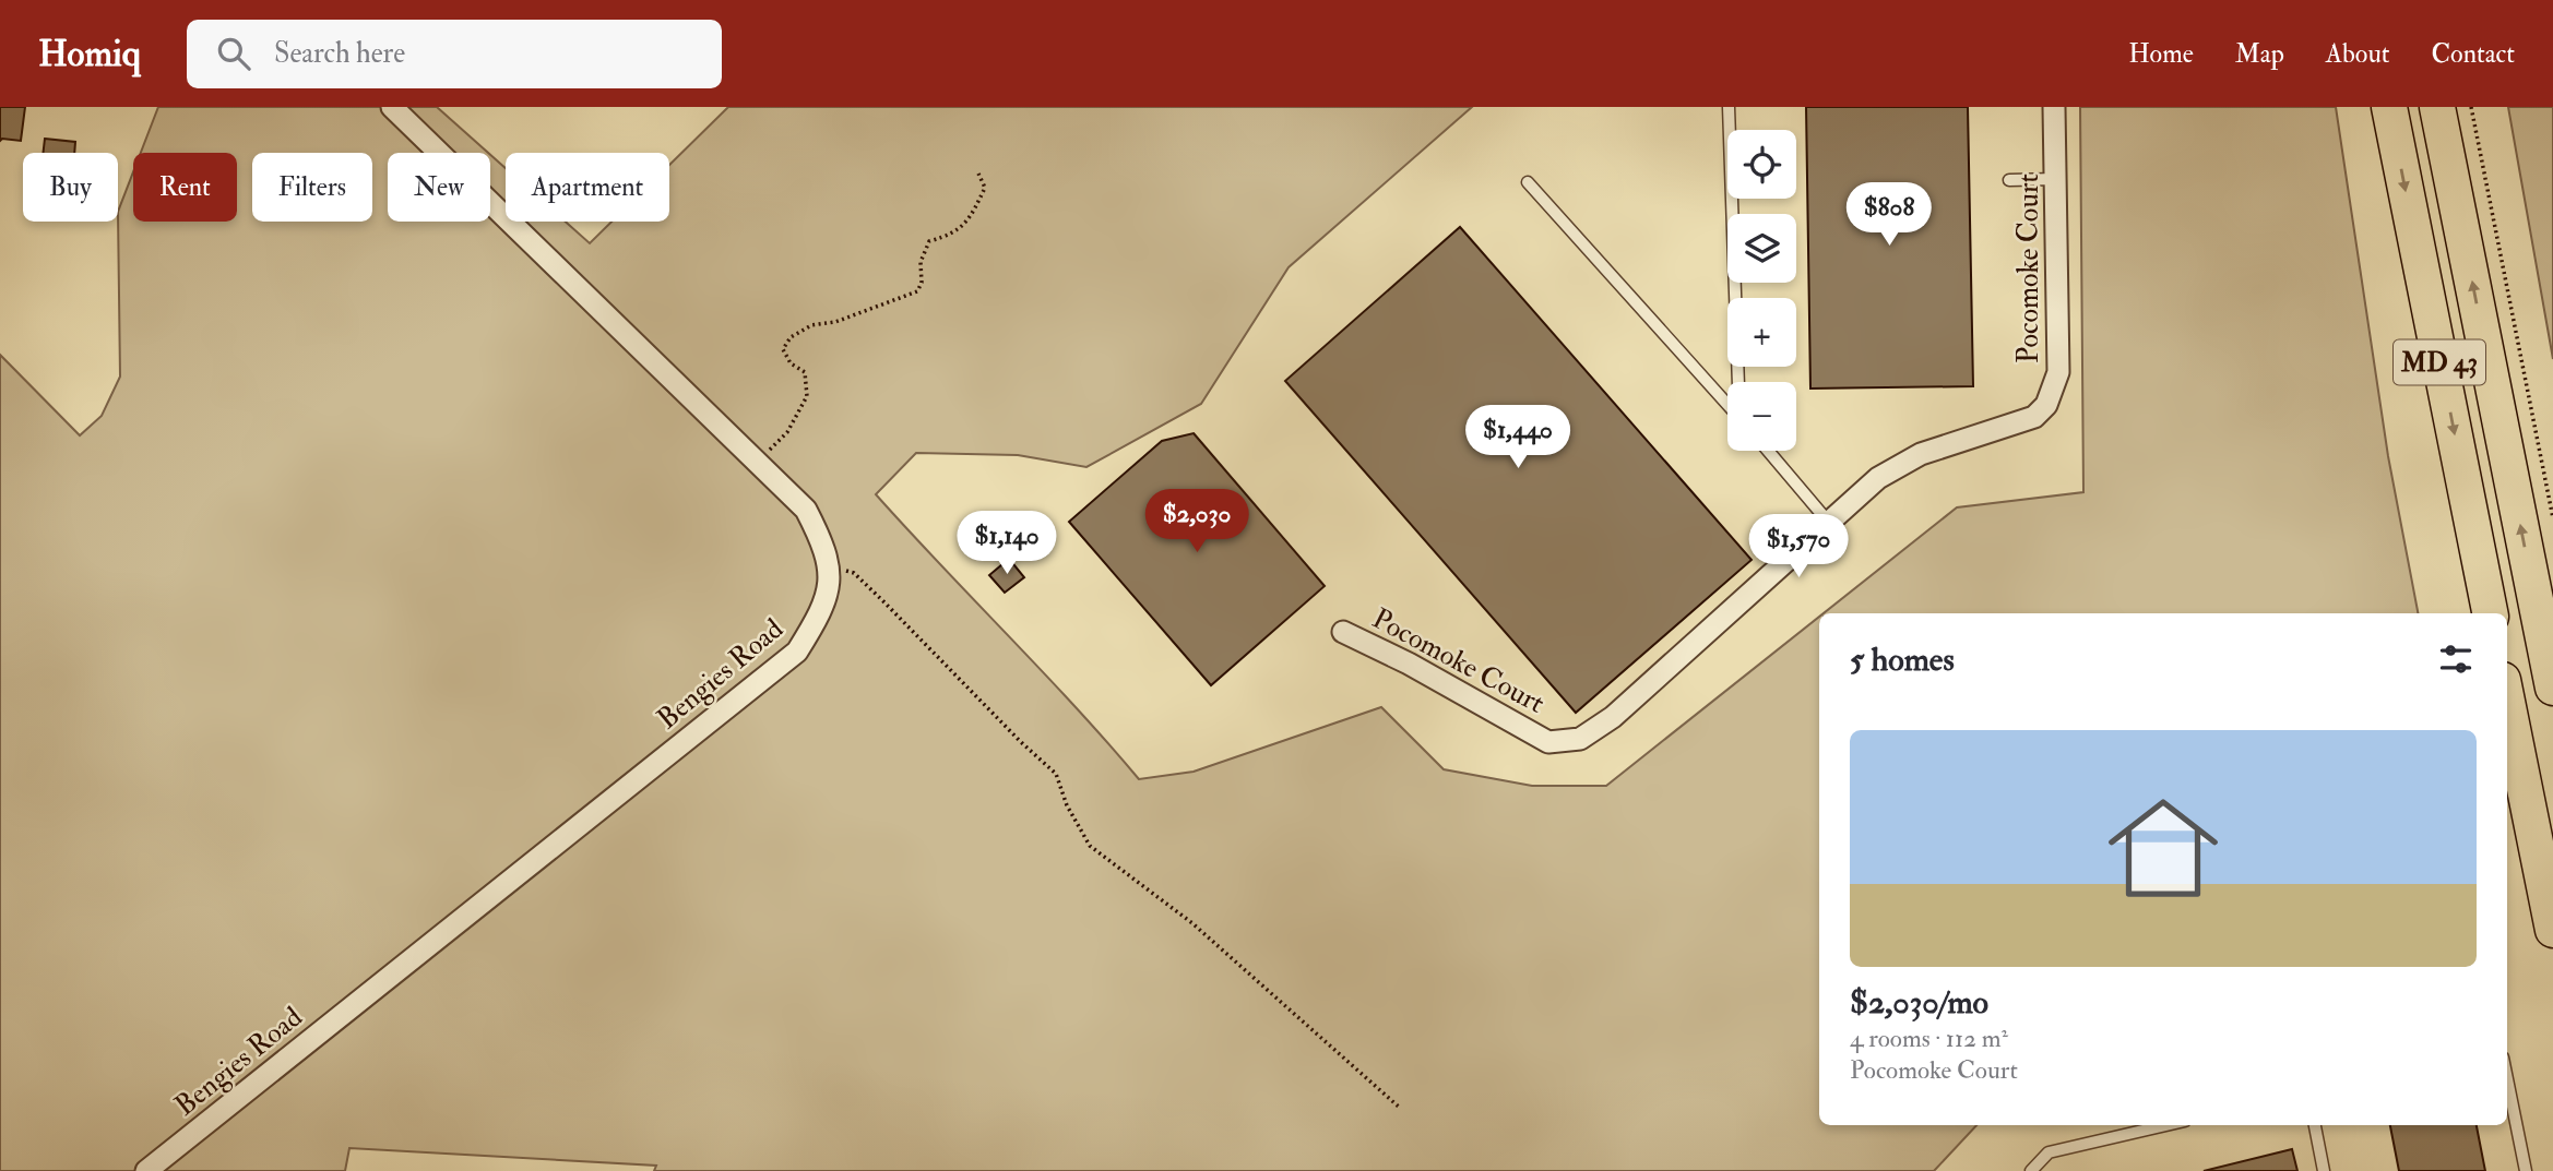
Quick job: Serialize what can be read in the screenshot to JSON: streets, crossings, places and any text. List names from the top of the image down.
{
  "streets": {
    "main road": ["MD 43"],
    "street": ["Pocomoke Court", "Bengies Road"]
  },
  "page": {
    "header": "Homiq",
    "search": "Search here",
    "nav": [
      "Home",
      "Map",
      "About",
      "Contact"
    ],
    "map_buttons": ["+", "−"],
    "chip": [
      "Buy",
      "Rent",
      "Filters",
      "New",
      "Apartment"
    ],
    "price": [
      "$808",
      "$1,440",
      "$2,030",
      "$1,140",
      "$1,570"
    ],
    "heading": "5 homes",
    "list": [
      {
        "name": "$2,030/mo",
        "note": "4 rooms · 112 m² · Pocomoke Court"
      }
    ]
  }
}
